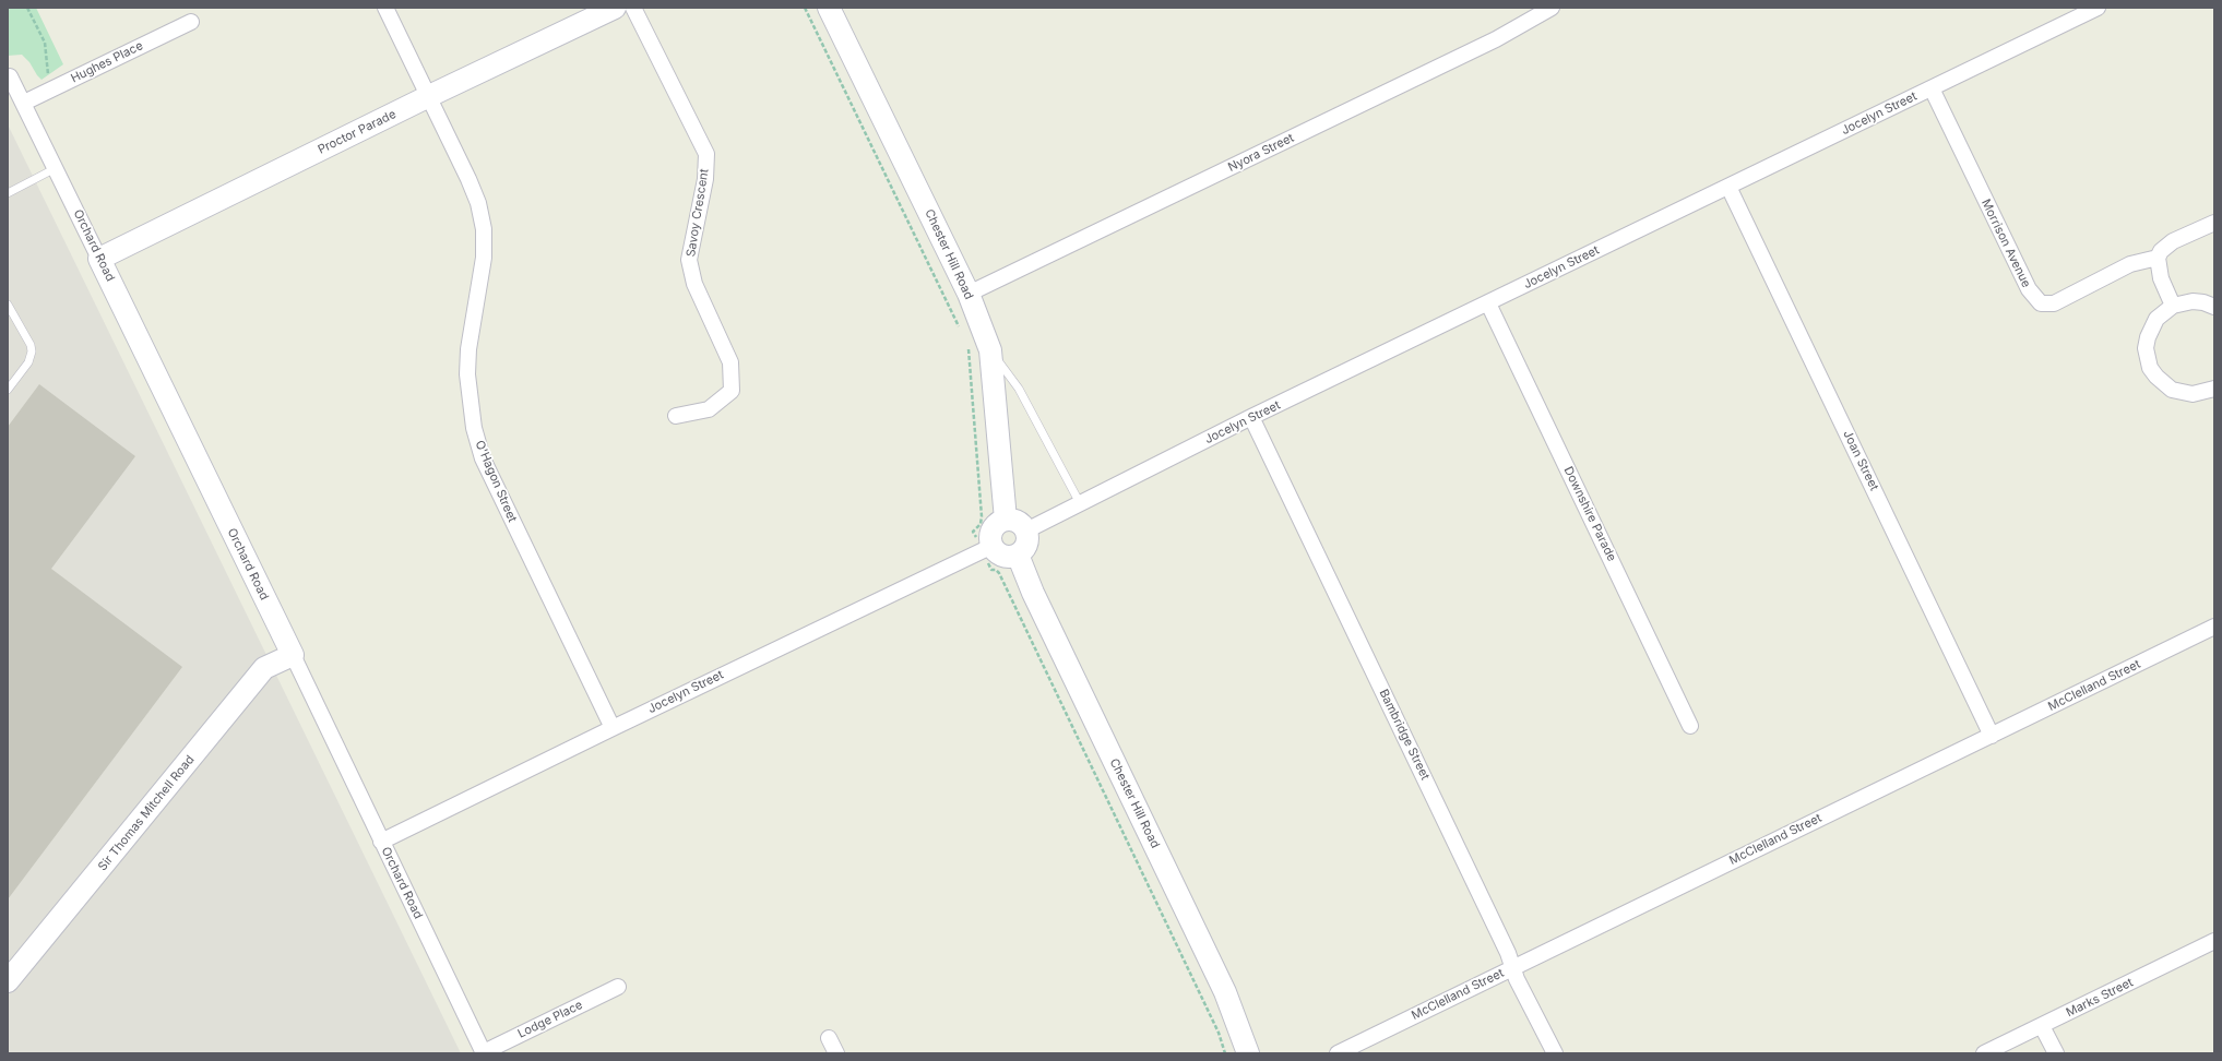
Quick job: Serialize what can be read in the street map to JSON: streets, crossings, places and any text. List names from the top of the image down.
{
  "streets": {
    "street": [
      "Hughes Place",
      "Jocelyn Street",
      "Proctor Parade",
      "Nyora Street",
      "Savoy Crescent",
      "Morrison Avenue",
      "Orchard Road",
      "Chester Hill Road",
      "Joan Street",
      "O'Hagon Street",
      "Downshire Parade",
      "McClelland Street",
      "Bambridge Street",
      "Sir Thomas Mitchell Road",
      "Marks Street",
      "Lodge Place"
    ]
  },
  "crossings": [
    ["Hughes Place", "Orchard Road"],
    ["Jocelyn Street", "Morrison Avenue"],
    ["Jocelyn Street", "Orchard Road"],
    ["Jocelyn Street", "Chester Hill Road"],
    ["Jocelyn Street", "Joan Street"],
    ["Jocelyn Street", "O'Hagon Street"],
    ["Jocelyn Street", "Downshire Parade"],
    ["Jocelyn Street", "Bambridge Street"],
    ["Proctor Parade", "Orchard Road"],
    ["Proctor Parade", "O'Hagon Street"],
    ["Nyora Street", "Chester Hill Road"],
    ["Orchard Road", "Sir Thomas Mitchell Road"],
    ["Orchard Road", "Lodge Place"],
    ["Joan Street", "McClelland Street"],
    ["McClelland Street", "Bambridge Street"]
  ]
}
